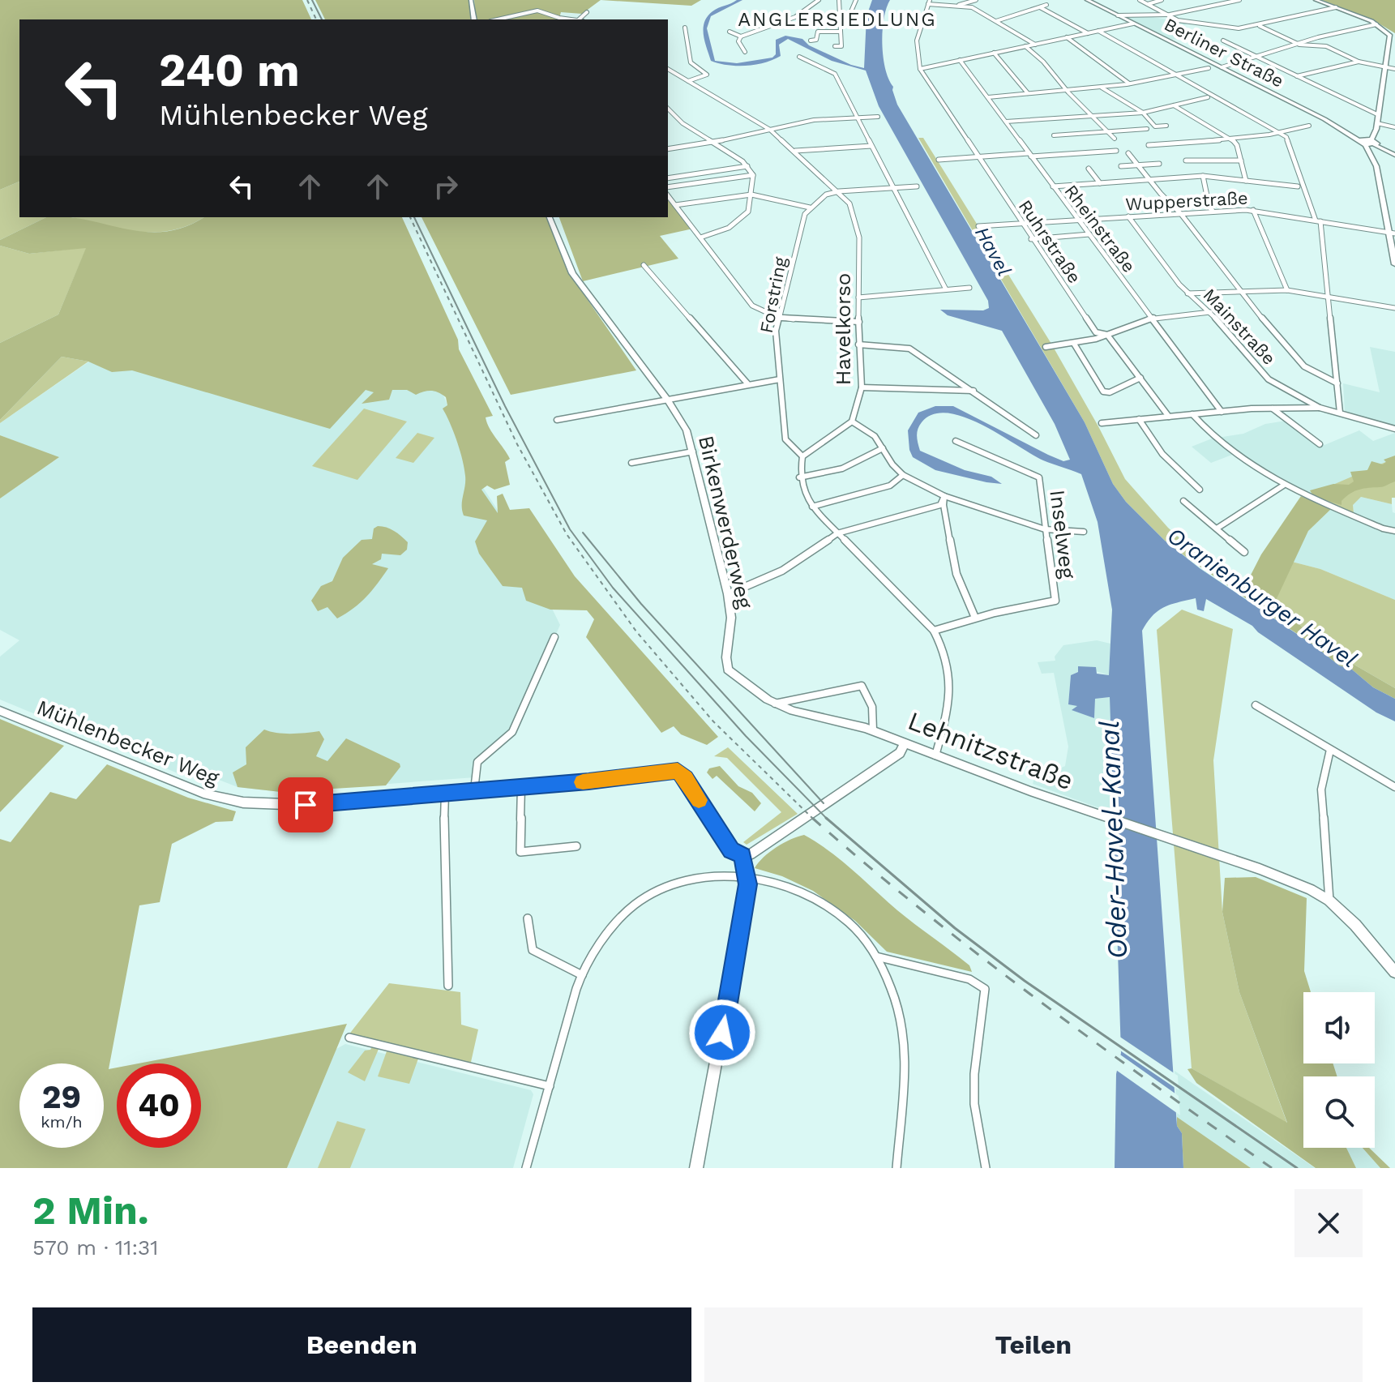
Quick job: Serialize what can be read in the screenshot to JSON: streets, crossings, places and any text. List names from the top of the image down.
{
  "streets": {
    "street": [
      "Berliner Straße",
      "Wupperstraße",
      "Rheinstraße",
      "Ruhrstraße",
      "Forstring",
      "Mainstraße",
      "Havelkorso",
      "Birkenwerderweg",
      "Inselweg",
      "Mühlenbecker Weg",
      "Lehnitzstraße"
    ]
  },
  "crossings": [
    ["Wupperstraße", "Rheinstraße"],
    ["Wupperstraße", "Ruhrstraße"],
    ["Wupperstraße", "Mainstraße"],
    ["Birkenwerderweg", "Lehnitzstraße"]
  ],
  "districts": ["ANGLERSIEDLUNG"],
  "water": ["Havel", "Oranienburger Havel", "Oder-Havel-Kanal"],
  "page": {
    "turn": ["240 m", "Mühlenbecker Weg"],
    "speed": "29 km/h",
    "limit": "40",
    "heading": ["2 Min.", "570 m · 11:31"],
    "buttons": ["Beenden", "Teilen"]
  }
}
